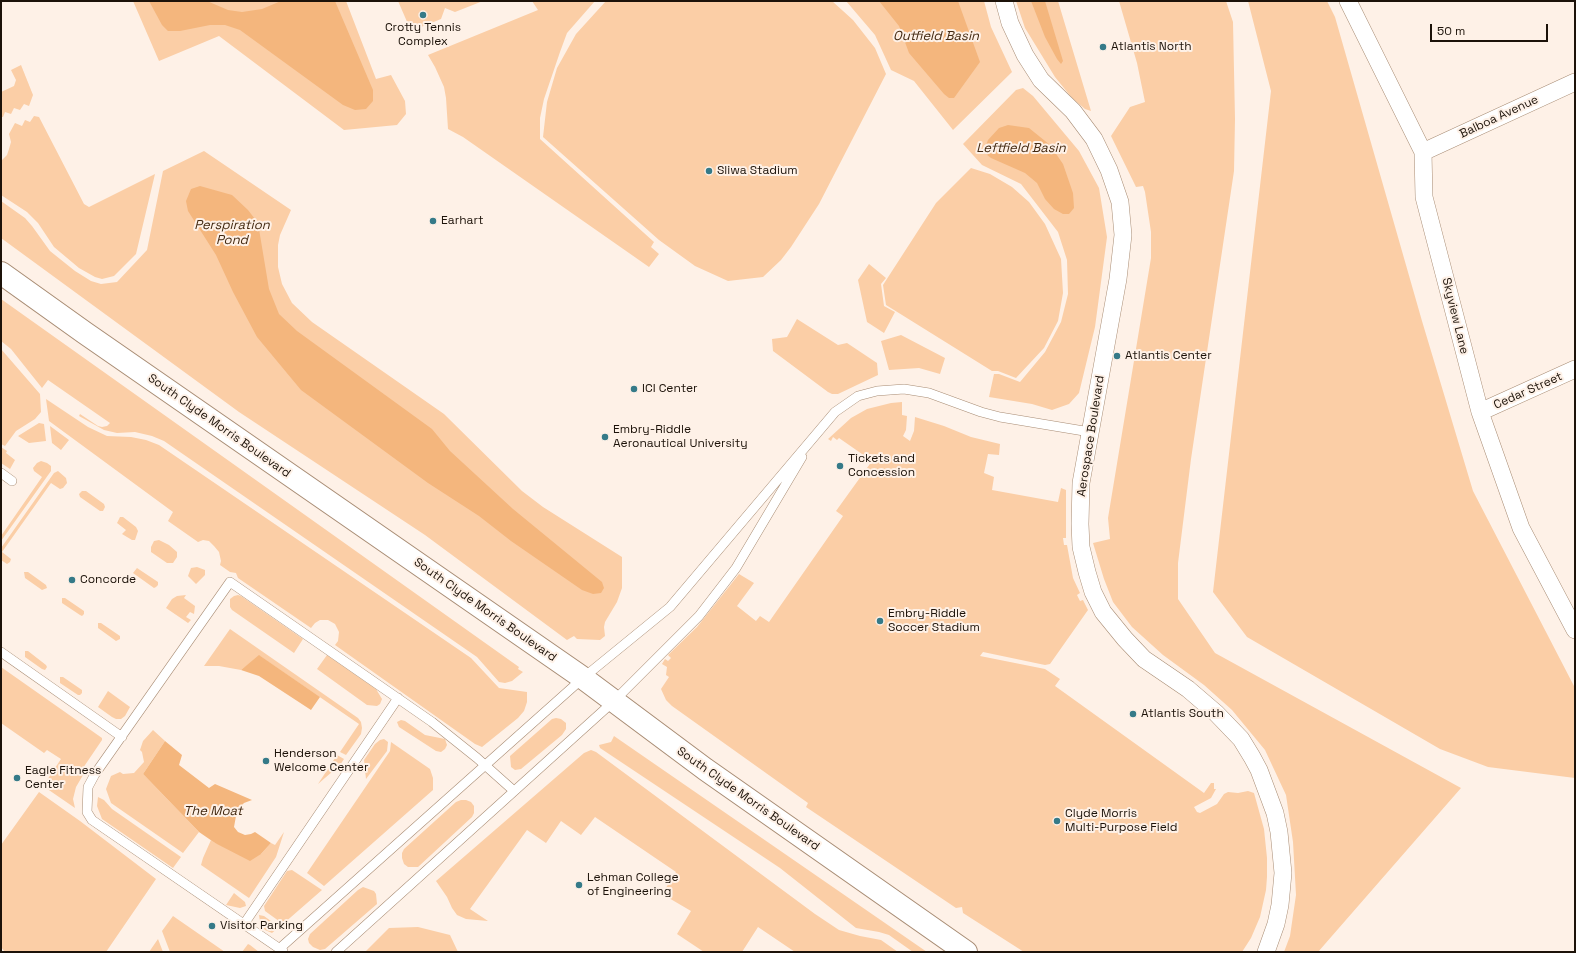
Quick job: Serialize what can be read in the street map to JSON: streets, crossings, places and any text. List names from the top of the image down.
{
  "streets": {
    "main road": ["South Clyde Morris Boulevard"],
    "street": [
      "Balboa Avenue",
      "Skyview Lane",
      "Cedar Street",
      "Aerospace Boulevard"
    ]
  },
  "crossings": [
    ["Balboa Avenue", "Skyview Lane"],
    ["Skyview Lane", "Cedar Street"]
  ],
  "water": [
    "Outfield Basin",
    "Leftfield Basin",
    "Perspiration Pond",
    "The Moat"
  ],
  "places": [
    "Crotty Tennis Complex",
    "Atlantis North",
    "Sliwa Stadium",
    "Earhart",
    "Atlantis Center",
    "ICI Center",
    "Embry-Riddle Aeronautical University",
    "Tickets and Concession",
    "Concorde",
    "Embry-Riddle Soccer Stadium",
    "Atlantis South",
    "Henderson Welcome Center",
    "Eagle Fitness Center",
    "Clyde Morris Multi-Purpose Field",
    "Lehman College of Engineering",
    "Visitor Parking"
  ],
  "scale_bar": "50 m"
}
